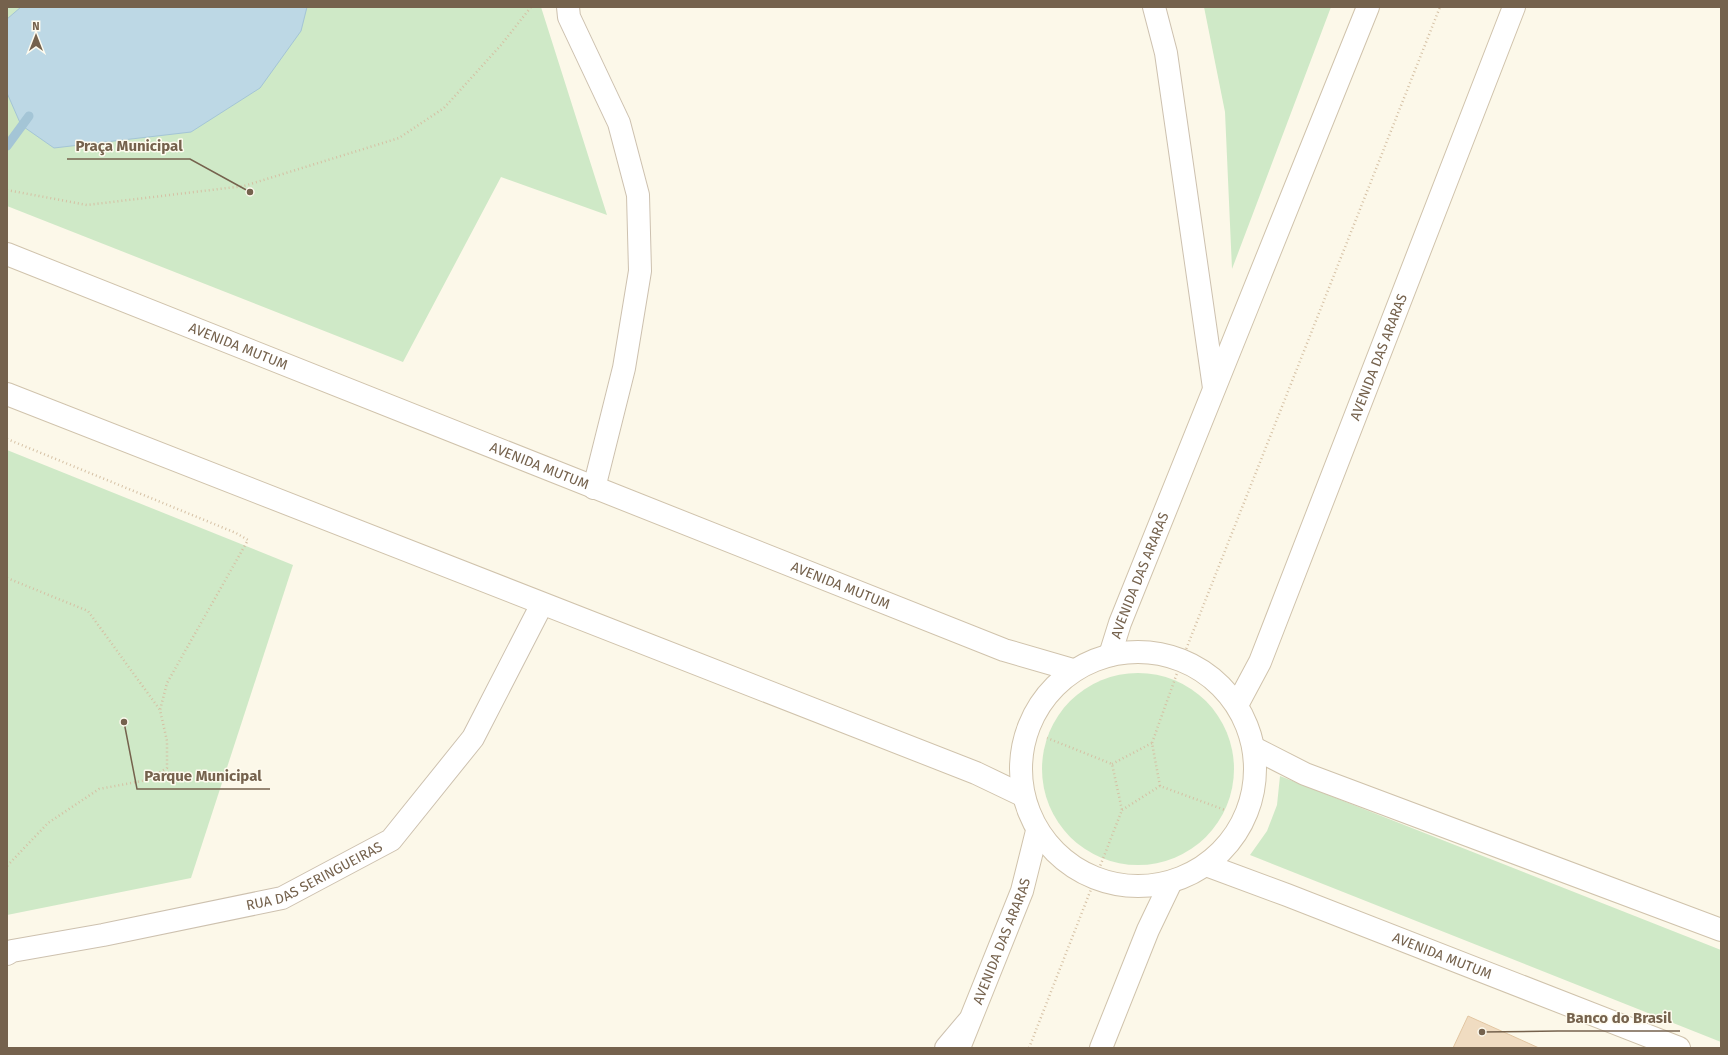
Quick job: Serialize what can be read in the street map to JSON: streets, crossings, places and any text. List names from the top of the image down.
{
  "streets": {
    "street": ["AVENIDA MUTUM", "AVENIDA DAS ARARAS", "RUA DAS SERINGUEIRAS"]
  },
  "places": ["Praça Municipal", "Parque Municipal", "Banco do Brasil"],
  "north": "top"
}
